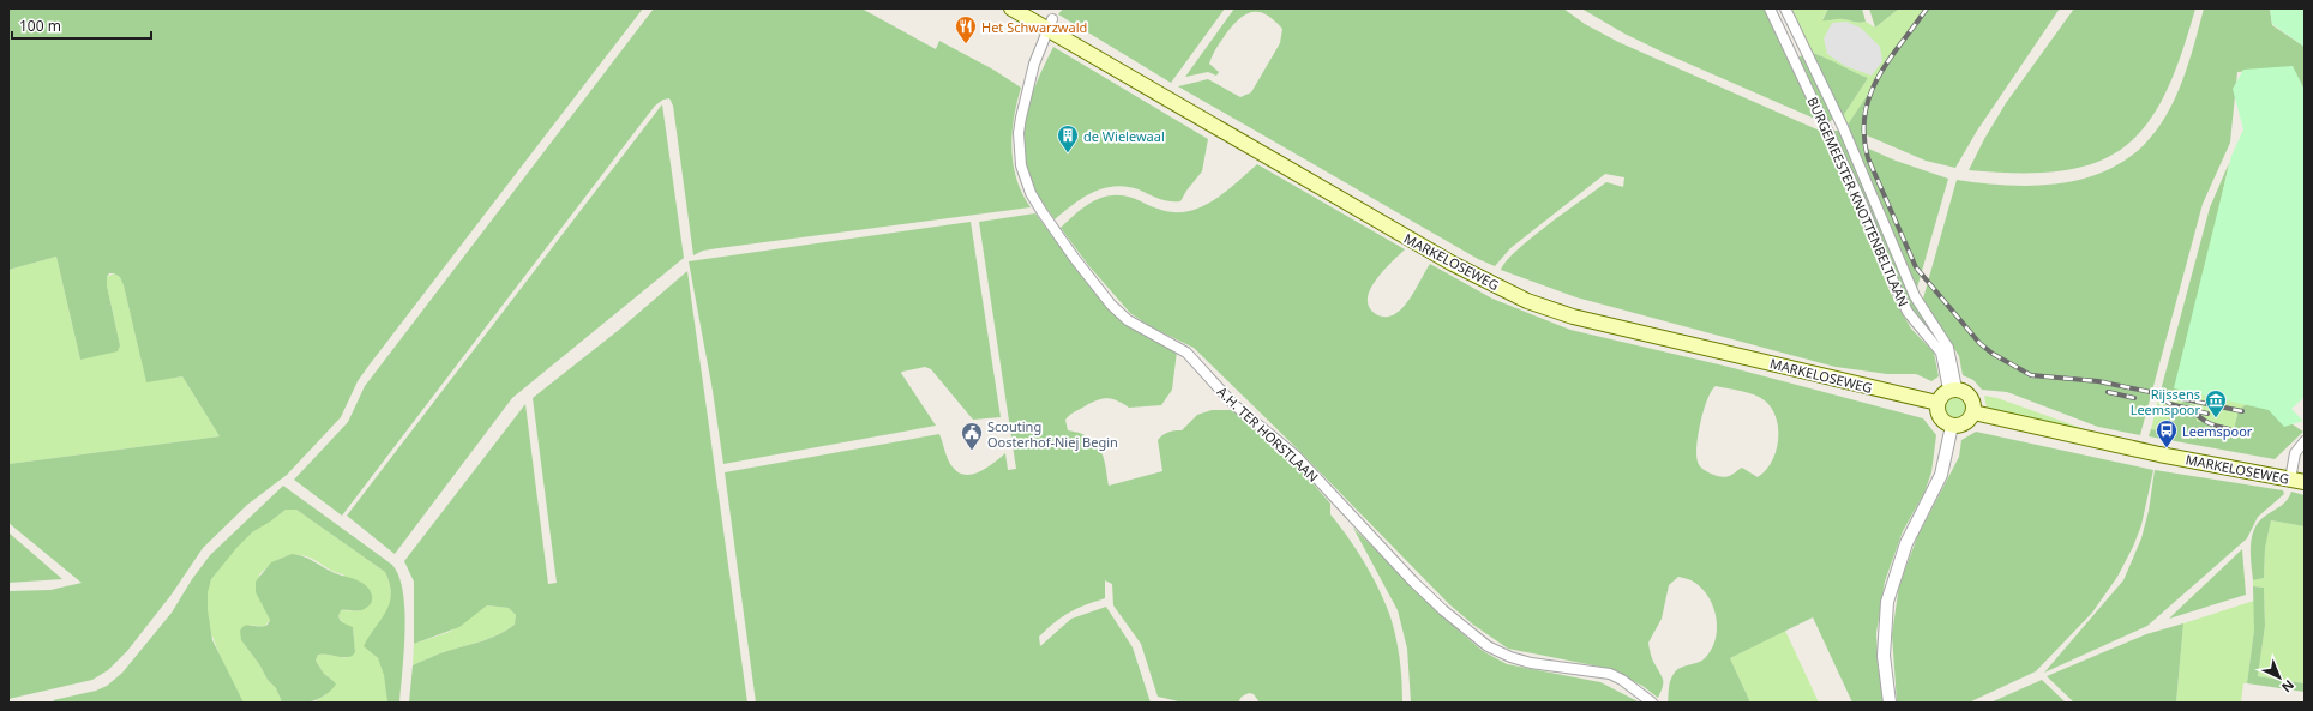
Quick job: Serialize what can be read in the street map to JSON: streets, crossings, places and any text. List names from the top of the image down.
{
  "streets": {
    "main road": ["MARKELOSEWEG"],
    "street": ["BURGEMEESTER KNOTTENBELTLAAN", "A.H. TER HORSTLAAN"]
  },
  "crossings": [
    ["BURGEMEESTER KNOTTENBELTLAAN", "MARKELOSEWEG"],
    ["MARKELOSEWEG", "A.H. TER HORSTLAAN"]
  ],
  "places": {
    "restaurant": ["Het Schwarzwald"],
    "building": ["de Wielewaal"],
    "museum": ["Rijssens Leemspoor"],
    "bus stop": ["Leemspoor"],
    "public building": ["Scouting Oosterhof-Niej Begin"]
  },
  "scale_bar": "100 m",
  "north": "bottom right"
}
